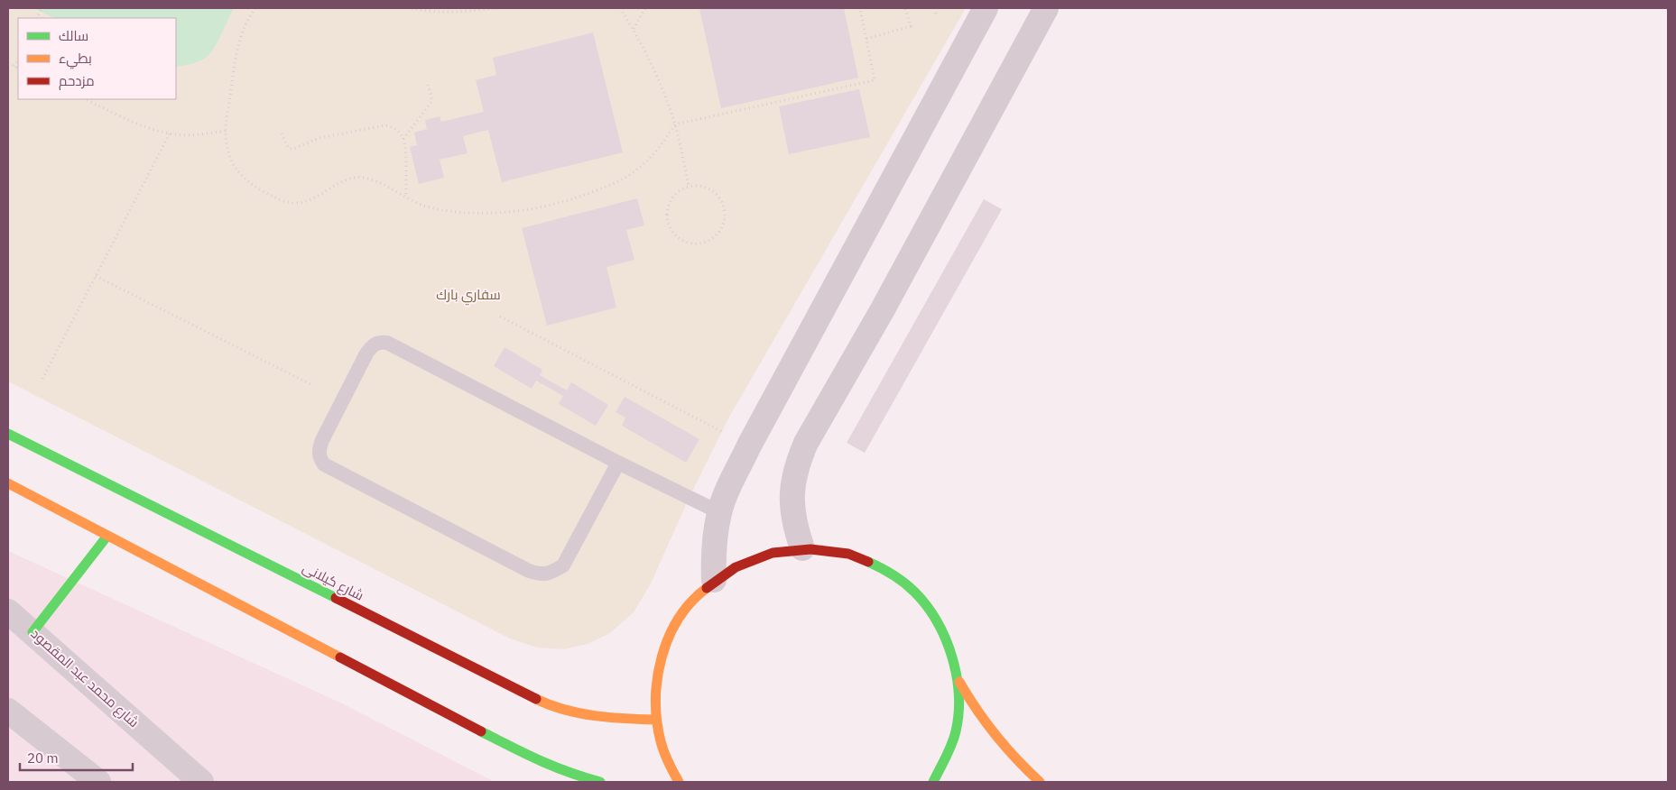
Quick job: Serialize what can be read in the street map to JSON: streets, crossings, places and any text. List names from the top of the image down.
{
  "streets": {
    "street": ["شارع كيلانى", "شارع محمد عبد المقصود"]
  },
  "parks": ["سفاري بارك"],
  "legend": ["سالك", "بطيء", "مزدحم"],
  "scale_bar": "20 m"
}
